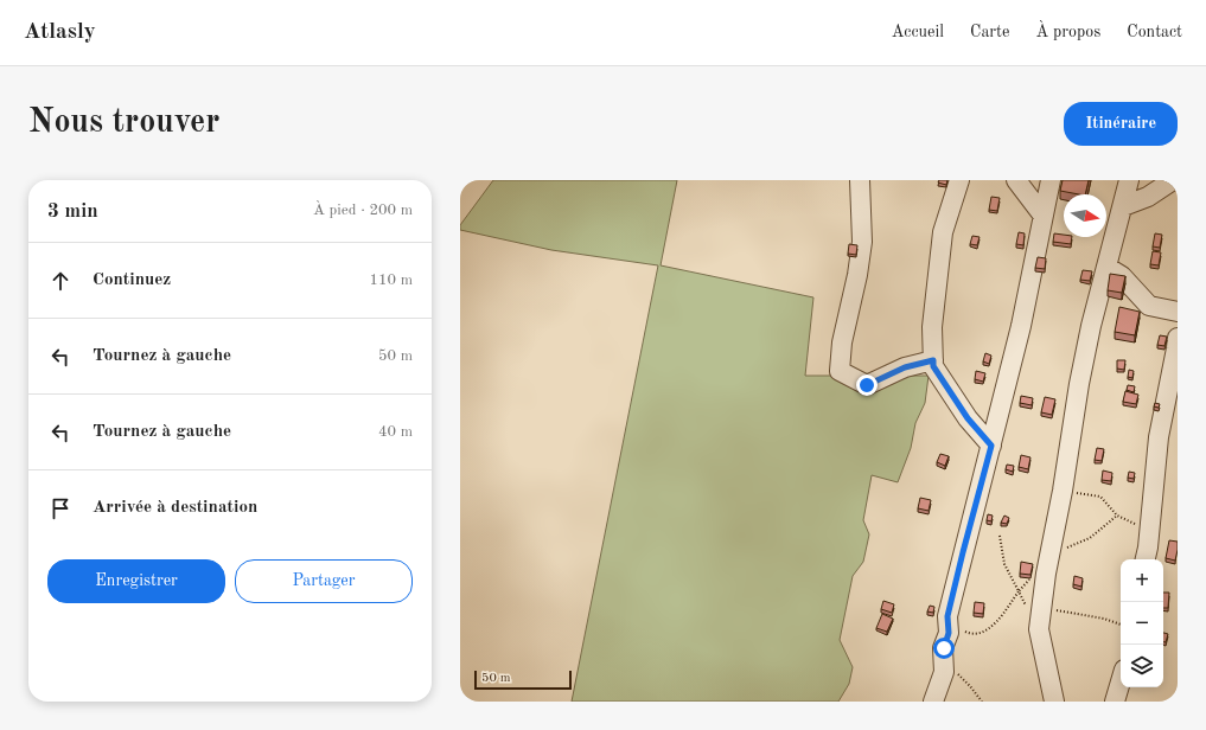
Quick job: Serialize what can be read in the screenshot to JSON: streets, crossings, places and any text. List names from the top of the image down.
{
  "scale_bar": "50 m",
  "north": "right",
  "page": {
    "header": "Atlasly",
    "nav": [
      "Accueil",
      "Carte",
      "À propos",
      "Contact"
    ],
    "buttons": [
      "Itinéraire",
      ["Enregistrer", "Partager"]
    ],
    "title": "Nous trouver",
    "heading": ["3 min", "À pied · 200 m"],
    "list": [
      ["Continuez", "110 m"],
      ["Tournez à gauche", "50 m"],
      ["Tournez à gauche", "40 m"],
      "Arrivée à destination"
    ],
    "map_buttons": ["+", "−"],
    "scale": "50 m"
  }
}
